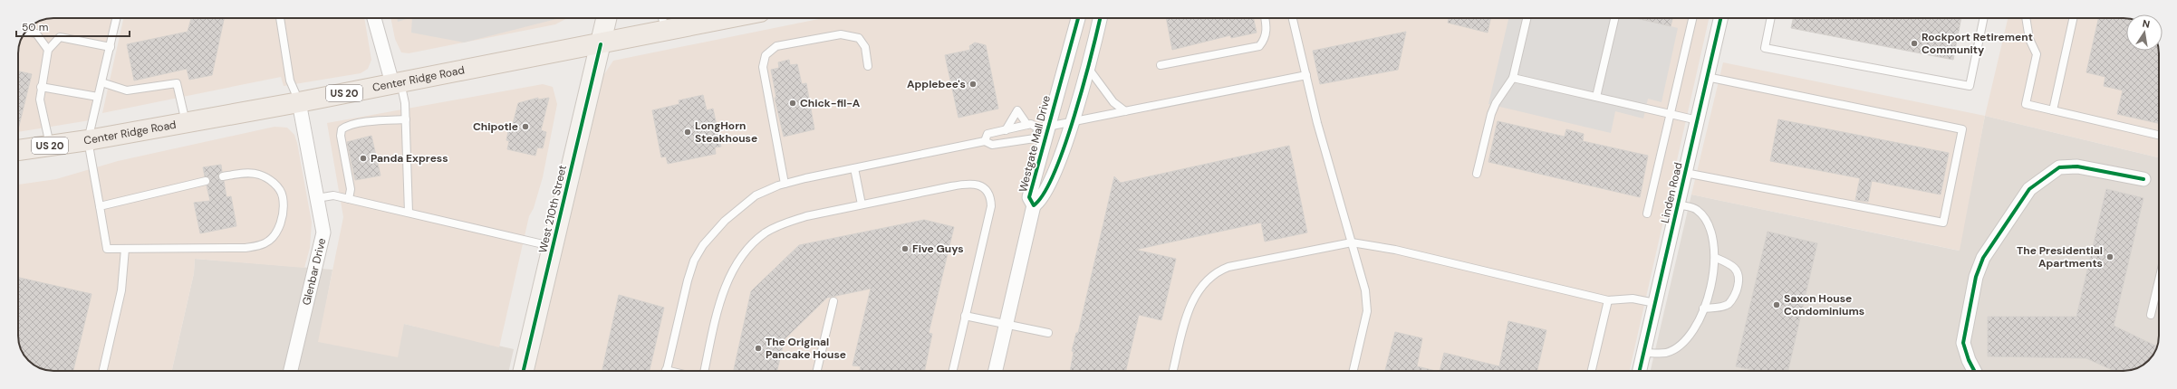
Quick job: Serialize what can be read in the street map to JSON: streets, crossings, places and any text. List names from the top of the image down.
{
  "streets": {
    "main road": ["Center Ridge Road", "US 20"],
    "street": [
      "Westgate Mall Drive",
      "Linden Road",
      "West 210th Street",
      "Glenbar Drive"
    ]
  },
  "crossings": [
    ["Center Ridge Road", "West 210th Street"],
    ["Center Ridge Road", "Glenbar Drive"]
  ],
  "places": [
    "Rockport Retirement Community",
    "Applebee's",
    "Chick-fil-A",
    "Chipotle",
    "LongHorn Steakhouse",
    "Panda Express",
    "Five Guys",
    "The Presidential Apartments",
    "Saxon House Condominiums",
    "The Original Pancake House"
  ],
  "scale_bar": "50 m",
  "north": "top"
}
